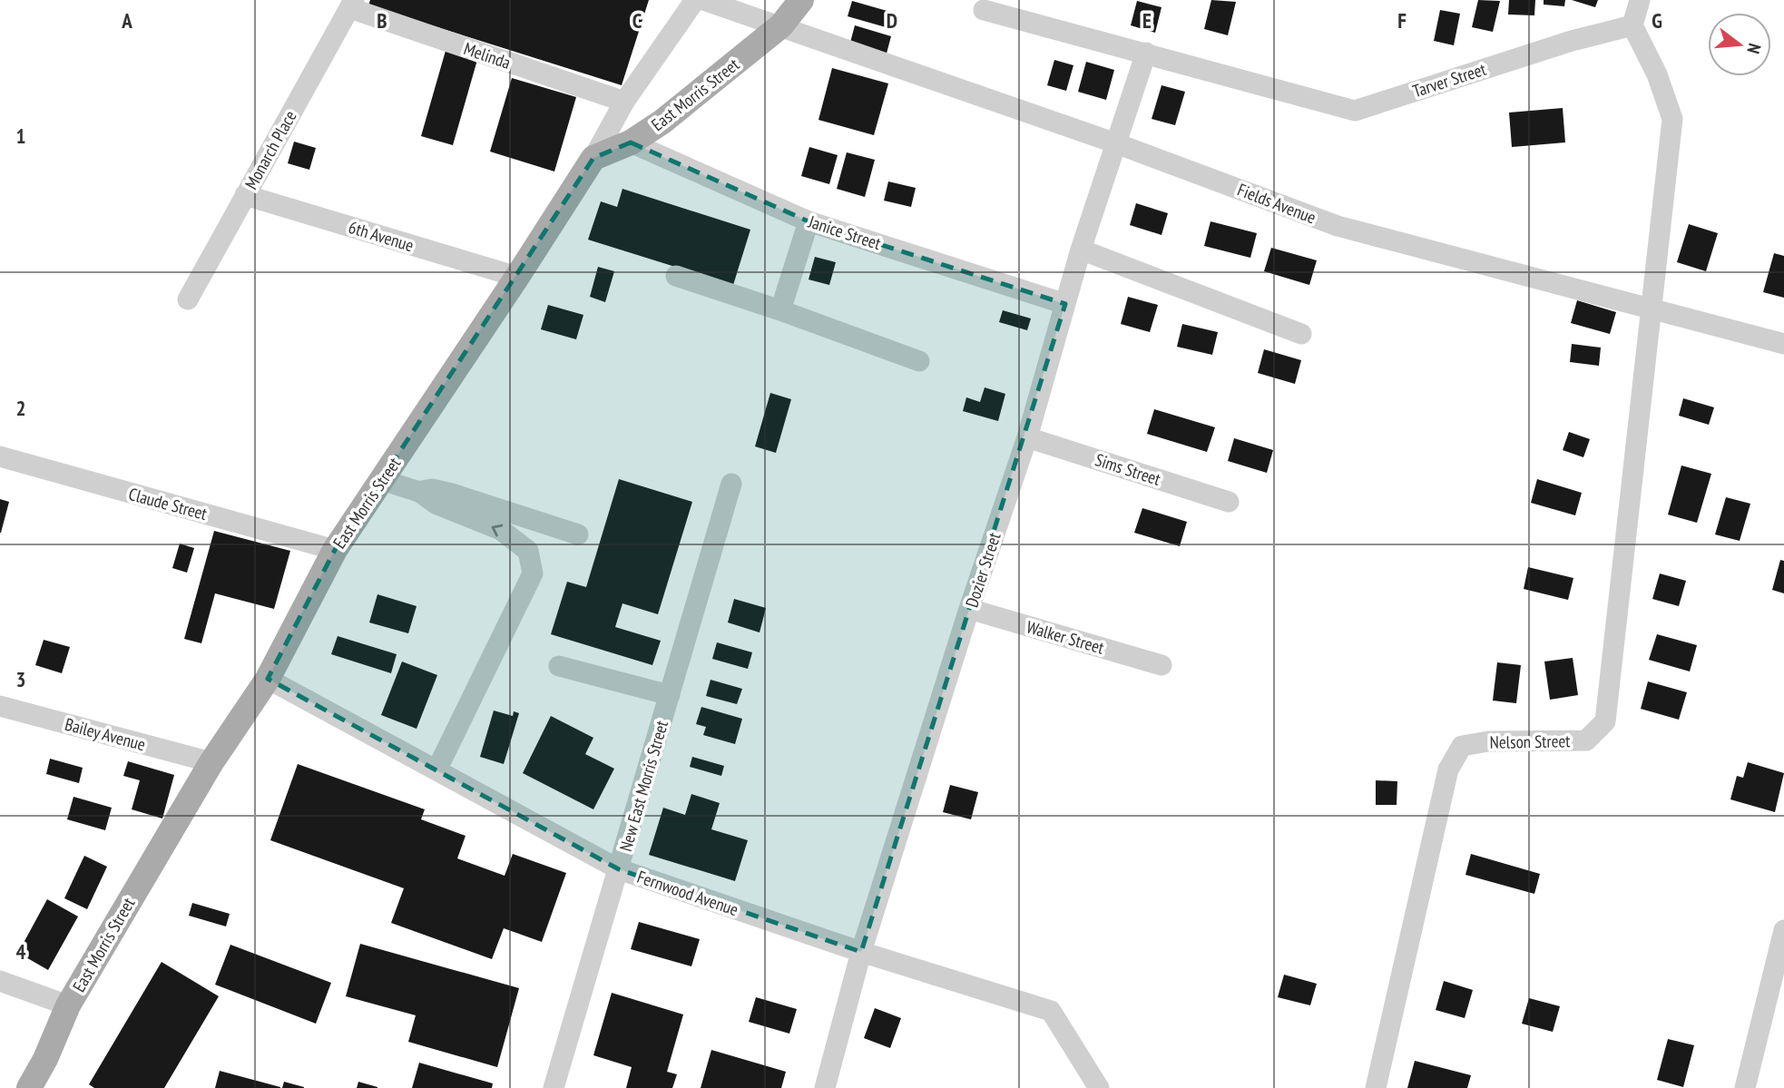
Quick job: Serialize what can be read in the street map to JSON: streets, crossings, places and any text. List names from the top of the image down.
{
  "streets": {
    "main road": ["East Morris Street"],
    "street": [
      "Melinda",
      "Tarver Street",
      "Monarch Place",
      "Fields Avenue",
      "Janice Street",
      "6th Avenue",
      "Sims Street",
      "Claude Street",
      "Dozier Street",
      "Walker Street",
      "Bailey Avenue",
      "Nelson Street",
      "New East Morris Street",
      "Fernwood Avenue"
    ]
  },
  "crossings": [
    ["Melinda", "Monarch Place"],
    ["Tarver Street", "Dozier Street"],
    ["East Morris Street", "Fields Avenue"],
    ["East Morris Street", "Janice Street"],
    ["East Morris Street", "6th Avenue"],
    ["East Morris Street", "Claude Street"],
    ["East Morris Street", "Bailey Avenue"],
    ["East Morris Street", "Fernwood Avenue"],
    ["Monarch Place", "6th Avenue"],
    ["Fields Avenue", "Dozier Street"],
    ["Fields Avenue", "Nelson Street"],
    ["Janice Street", "Dozier Street"],
    ["Sims Street", "Dozier Street"],
    ["Dozier Street", "Walker Street"],
    ["Dozier Street", "Fernwood Avenue"],
    ["New East Morris Street", "Fernwood Avenue"]
  ],
  "north": "right",
  "grid": {
    "columns": [
      "A",
      "B",
      "C",
      "D",
      "E",
      "F",
      "G"
    ],
    "rows": [
      "1",
      "2",
      "3",
      "4"
    ]
  }
}
